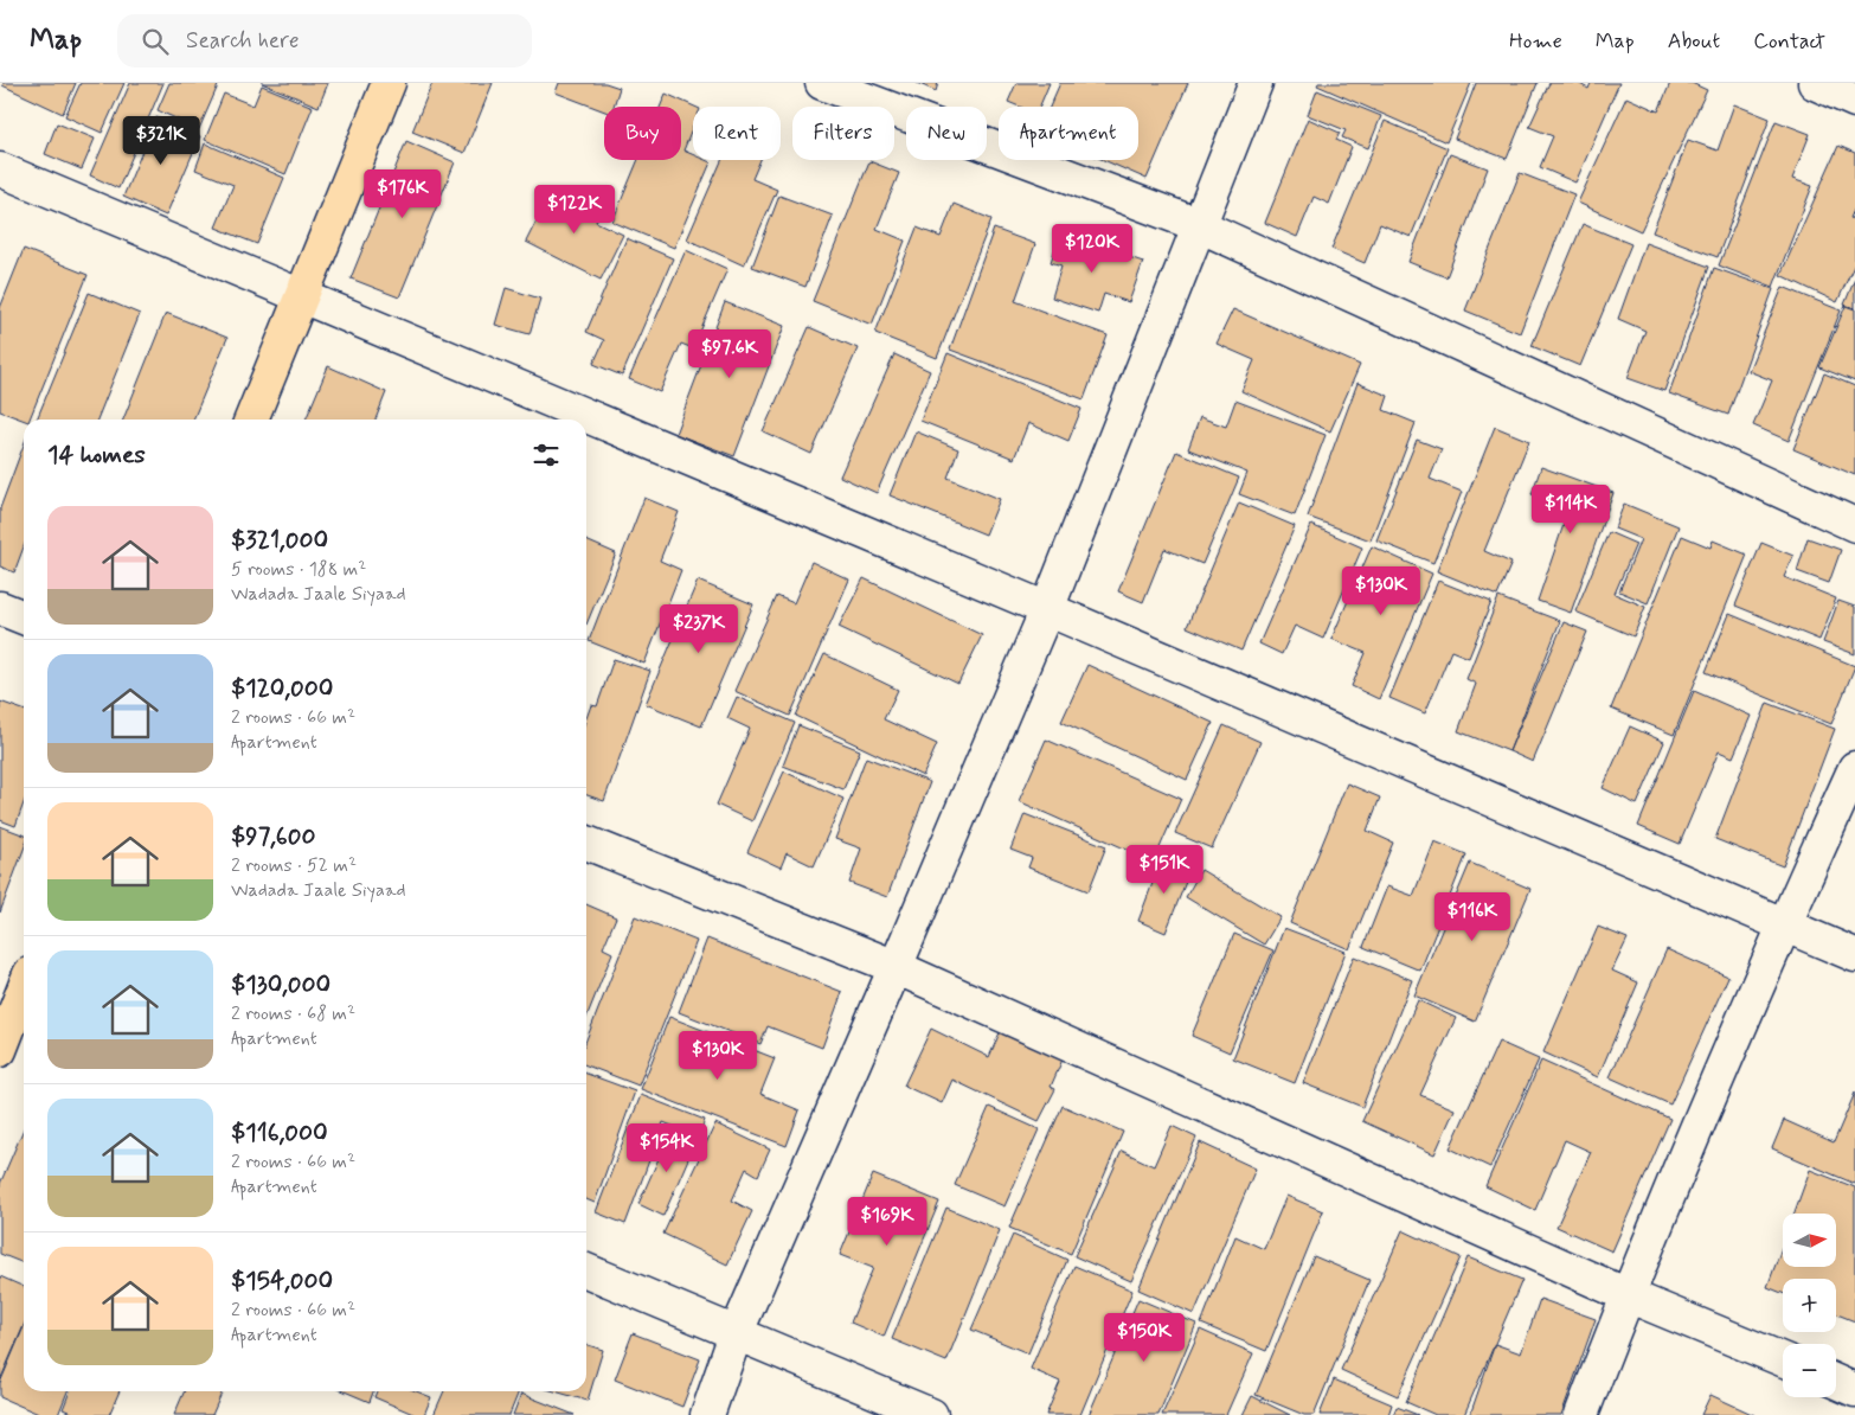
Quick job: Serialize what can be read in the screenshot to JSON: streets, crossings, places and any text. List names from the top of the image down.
{
  "north": "right",
  "page": {
    "header": "Map",
    "search": "Search here",
    "nav": [
      "Home",
      "Map",
      "About",
      "Contact"
    ],
    "chip": [
      "Buy",
      "Rent",
      "Filters",
      "New",
      "Apartment"
    ],
    "price": [
      "$321K",
      "$176K",
      "$122K",
      "$120K",
      "$97.6K",
      "$114K",
      "$130K",
      "$237K",
      "$151K",
      "$116K",
      "$130K",
      "$154K",
      "$169K",
      "$150K"
    ],
    "heading": "14 homes",
    "list": [
      {
        "name": "$321,000",
        "note": "5 rooms · 188 m² · Wadada Jaale Siyaad"
      },
      {
        "name": "$120,000",
        "note": "2 rooms · 66 m² · Apartment"
      },
      {
        "name": "$97,600",
        "note": "2 rooms · 52 m² · Wadada Jaale Siyaad"
      },
      {
        "name": "$130,000",
        "note": "2 rooms · 68 m² · Apartment"
      },
      {
        "name": "$116,000",
        "note": "2 rooms · 66 m² · Apartment"
      },
      {
        "name": "$154,000",
        "note": "2 rooms · 66 m² · Apartment"
      }
    ],
    "map_buttons": ["+", "−"]
  }
}
